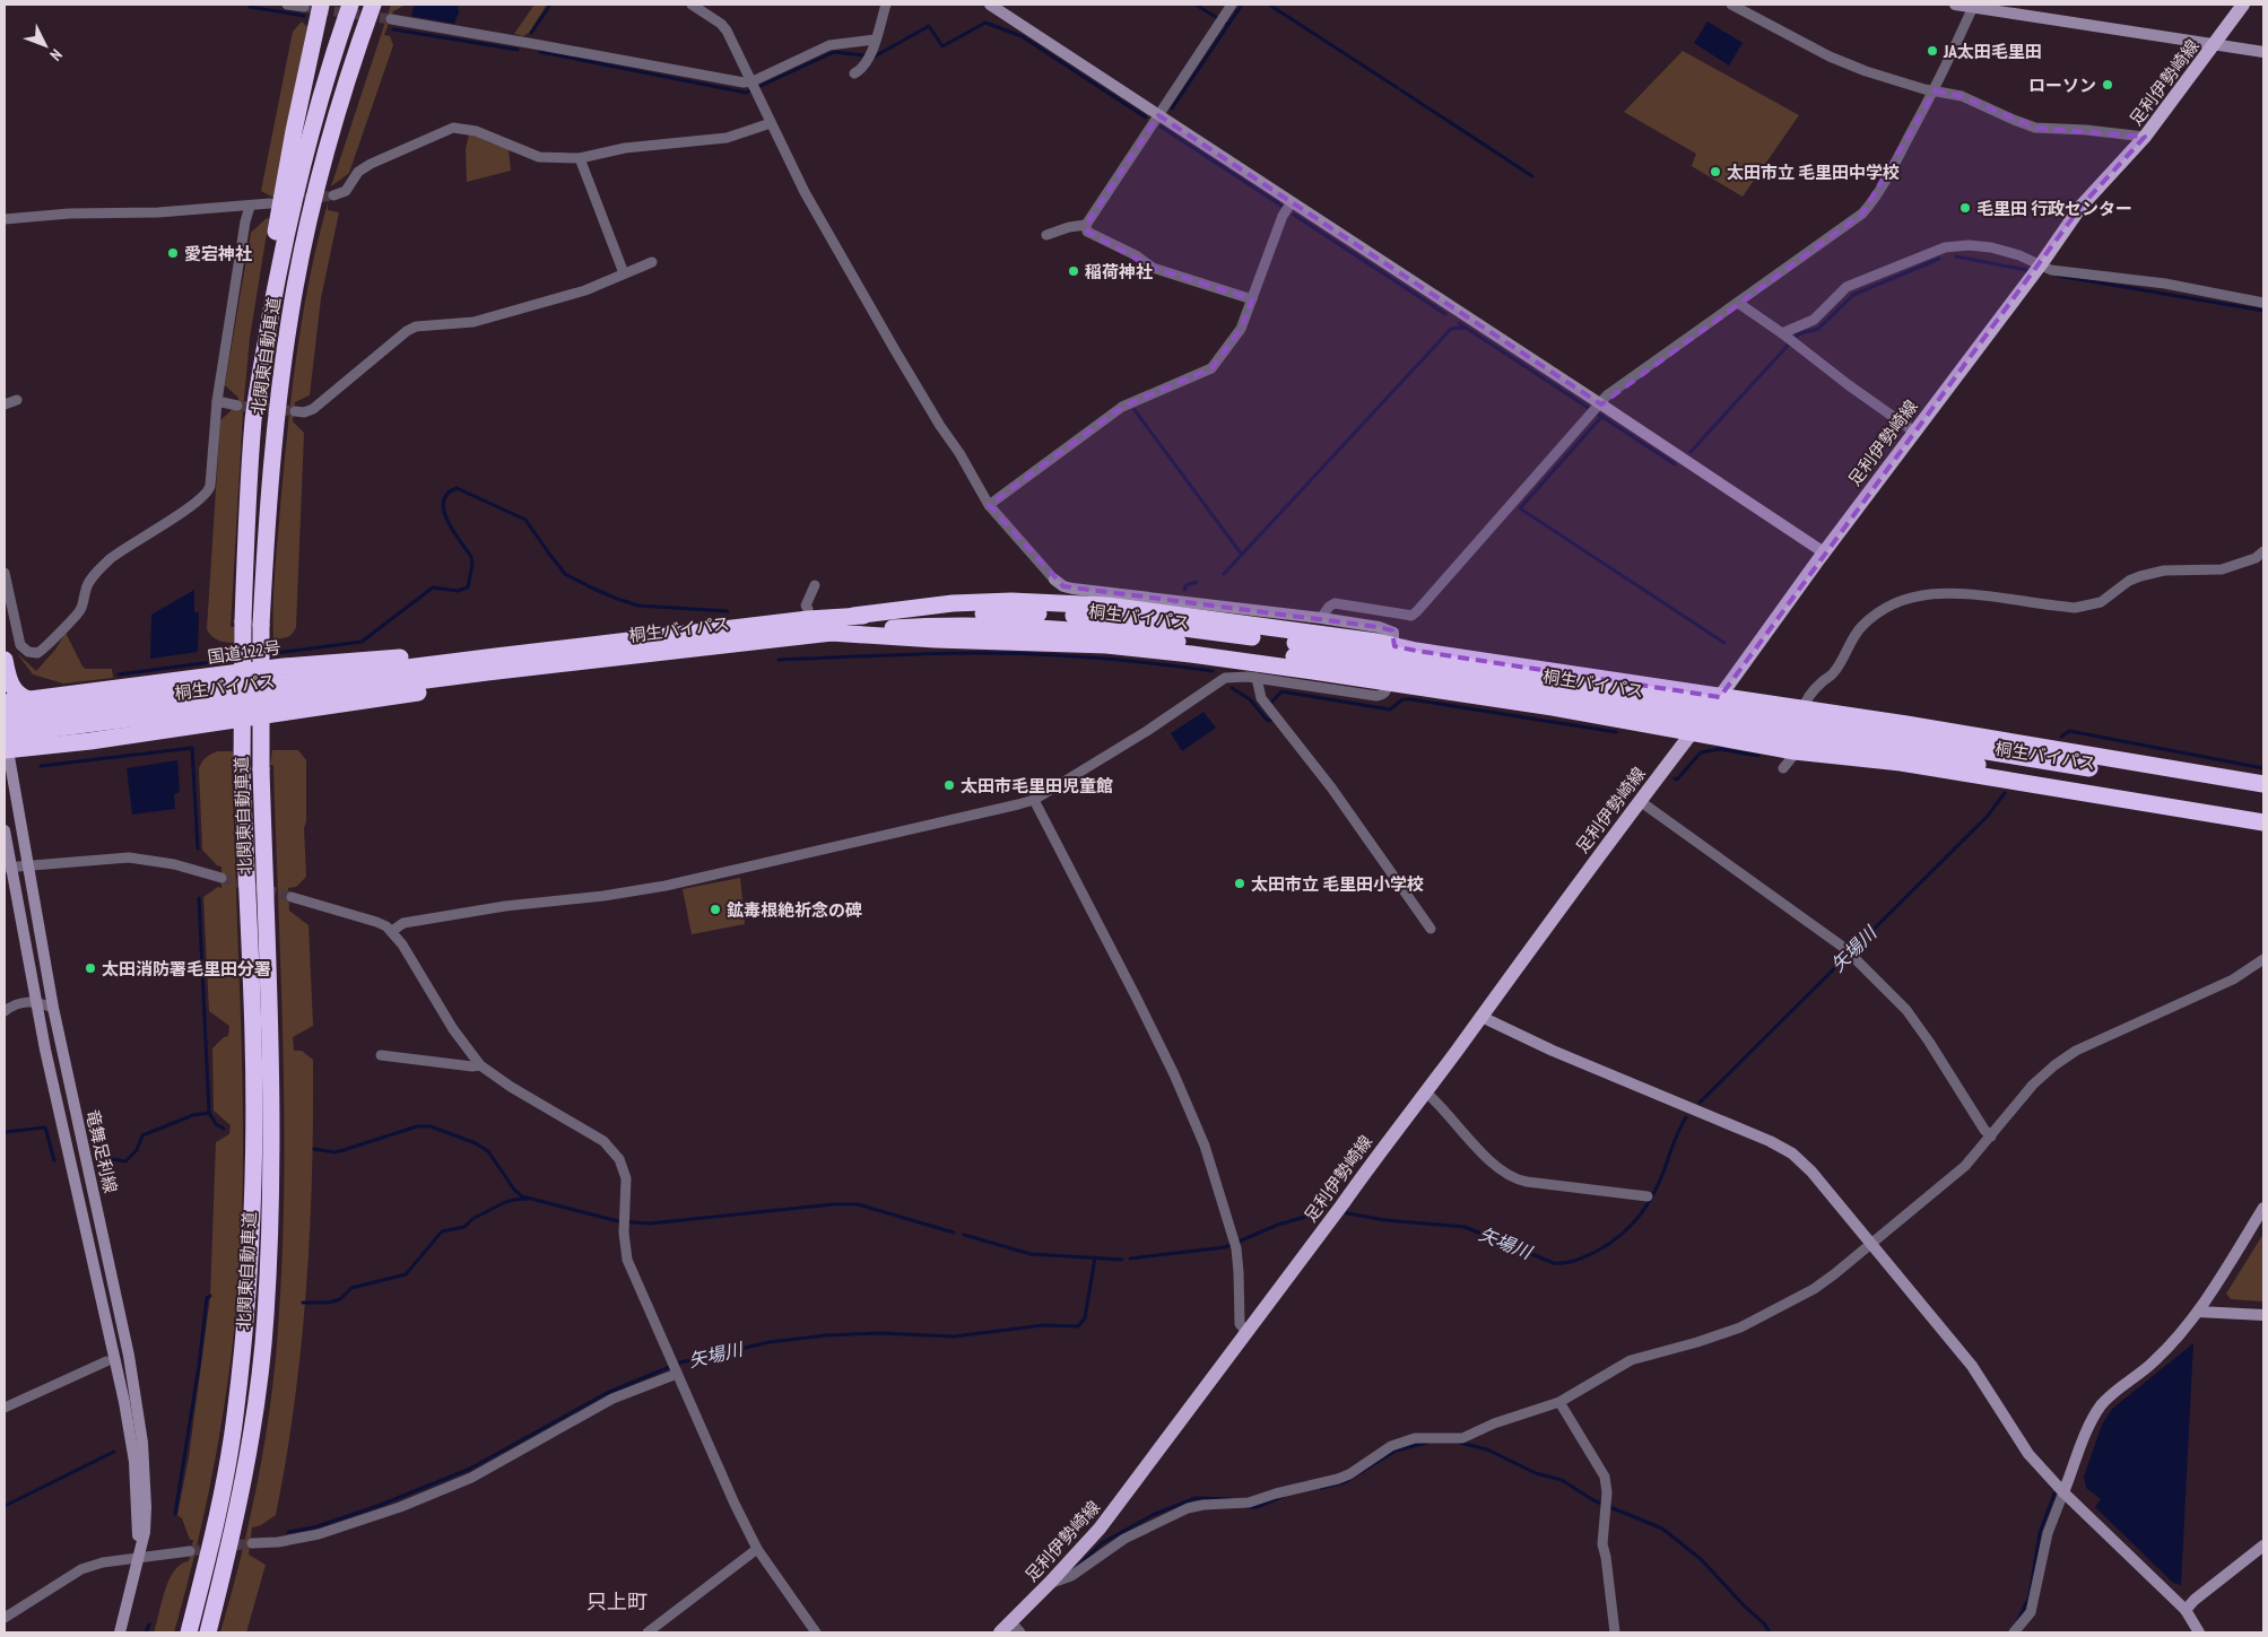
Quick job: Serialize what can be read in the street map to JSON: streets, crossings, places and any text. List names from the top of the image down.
{
  "streets": {
    "highway": ["北関東自動車道", "桐生バイパス", "国道122号"],
    "main road": ["足利伊勢崎線"],
    "street": ["竜舞足利線"]
  },
  "crossings": [
    ["桐生バイパス", "国道122号"],
    ["桐生バイパス", "竜舞足利線"]
  ],
  "districts": ["只上町"],
  "water": ["矢場川"],
  "places": [
    "JA太田毛里田",
    "ローソン",
    "太田市立 毛里田中学校",
    "毛里田 行政センター",
    "愛宕神社",
    "稲荷神社",
    "太田市毛里田児童館",
    "太田市立 毛里田小学校",
    "鉱毒根絶祈念の碑",
    "太田消防署毛里田分署"
  ],
  "north": "bottom right"
}
